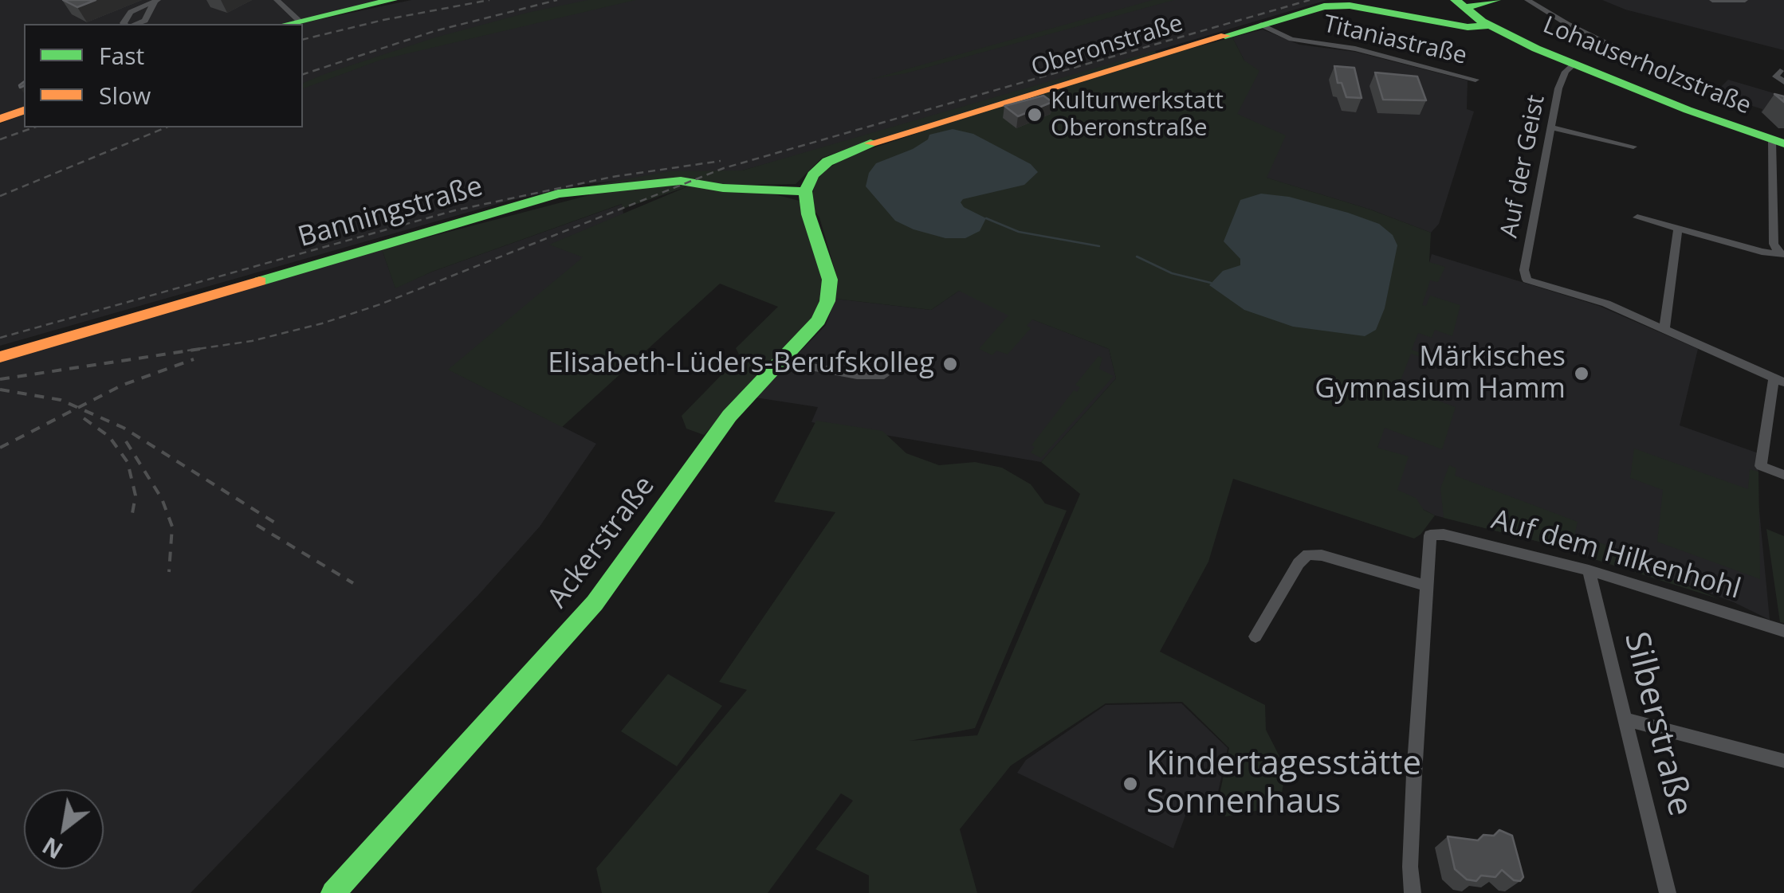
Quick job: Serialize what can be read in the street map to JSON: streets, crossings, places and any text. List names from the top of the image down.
{
  "streets": {
    "street": [
      "Titaniastraße",
      "Oberonstraße",
      "Lohauserholzstraße",
      "Auf der Geist",
      "Banningstraße",
      "Ackerstraße",
      "Auf dem Hilkenhohl",
      "Silberstraße"
    ]
  },
  "crossings": [
    ["Titaniastraße", "Oberonstraße"],
    ["Oberonstraße", "Lohauserholzstraße"],
    ["Oberonstraße", "Banningstraße"],
    ["Oberonstraße", "Ackerstraße"],
    ["Lohauserholzstraße", "Auf der Geist"],
    ["Banningstraße", "Ackerstraße"],
    ["Auf dem Hilkenhohl", "Silberstraße"]
  ],
  "places": [
    "Kulturwerkstatt Oberonstraße",
    "Elisabeth-Lüders-Berufskolleg",
    "Märkisches Gymnasium Hamm",
    "Kindertagesstätte Sonnenhaus"
  ],
  "legend": ["Fast", "Slow"],
  "north": "bottom left"
}
